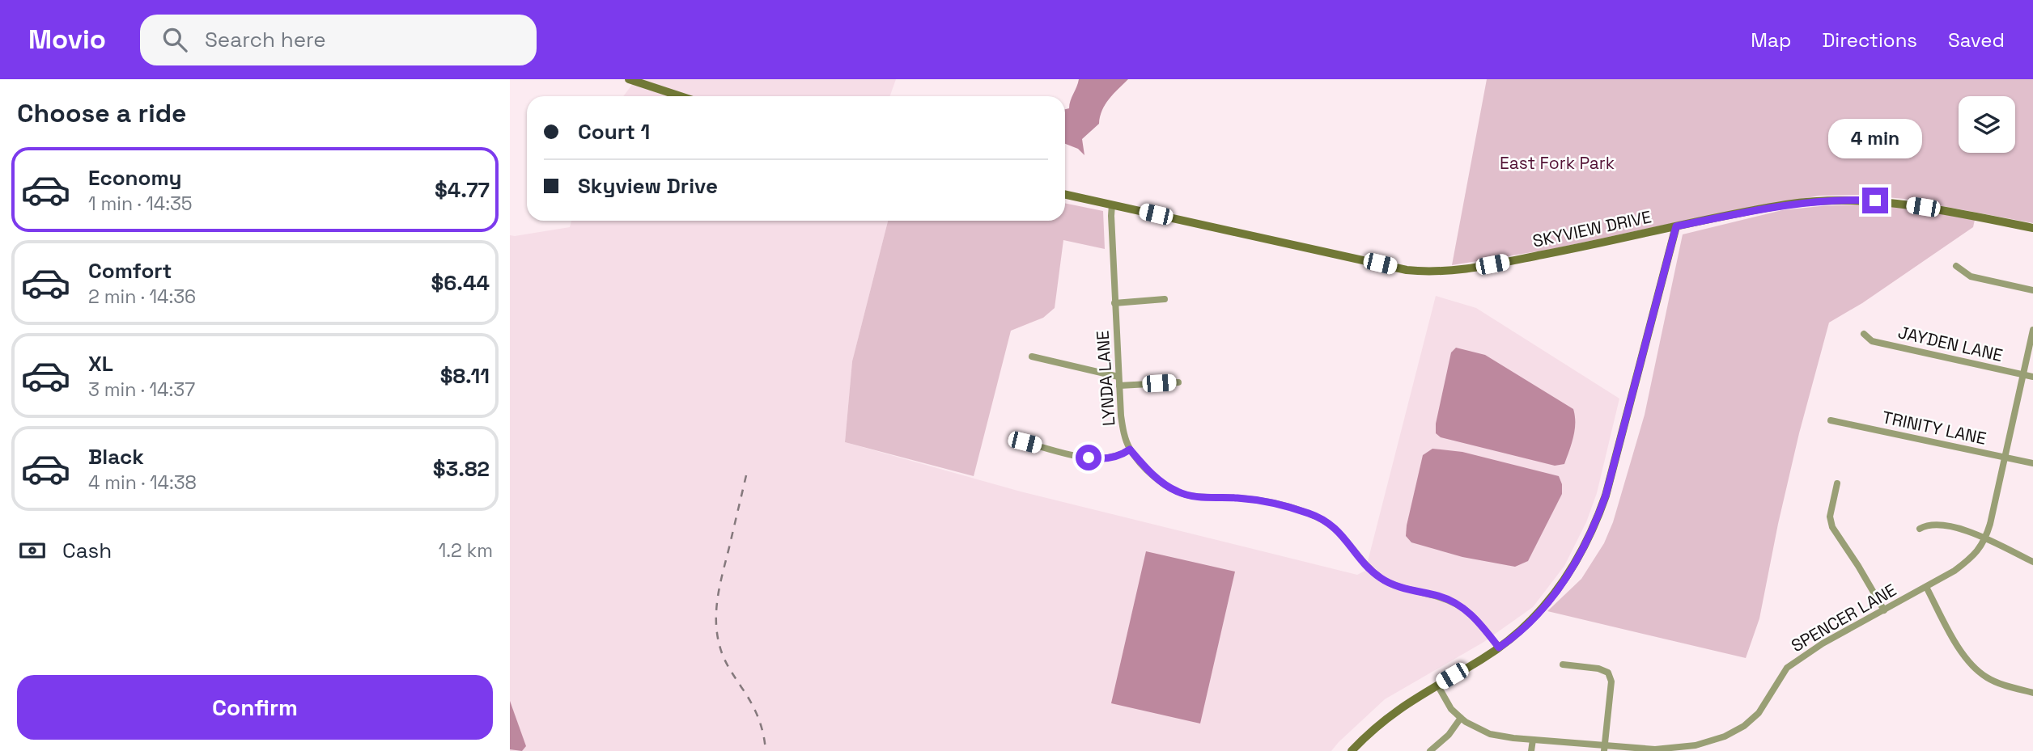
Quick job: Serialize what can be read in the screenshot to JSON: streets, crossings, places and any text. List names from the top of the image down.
{
  "streets": {
    "street": [
      "SKYVIEW DRIVE",
      "JAYDEN LANE",
      "LYNDA LANE",
      "TRINITY LANE",
      "SPENCER LANE"
    ]
  },
  "crossings": [
    ["SKYVIEW DRIVE", "LYNDA LANE"],
    ["JAYDEN LANE", "SPENCER LANE"],
    ["TRINITY LANE", "SPENCER LANE"]
  ],
  "parks": ["East Fork Park"],
  "page": {
    "header": "Movio",
    "search": "Search here",
    "nav": ["Map", "Directions", "Saved"],
    "heading": "Choose a ride",
    "banner": ["Court 1", "Skyview Drive"],
    "bubble": "4 min",
    "list": [
      {
        "name": "Economy",
        "note": "1 min · 14:35",
        "value": "$4.77"
      },
      {
        "name": "Comfort",
        "note": "2 min · 14:36",
        "value": "$6.44"
      },
      {
        "name": "XL",
        "note": "3 min · 14:37",
        "value": "$8.11"
      },
      {
        "name": "Black",
        "note": "4 min · 14:38",
        "value": "$3.82"
      }
    ],
    "pay": ["Cash", "1.2 km"],
    "buttons": "Confirm"
  }
}
